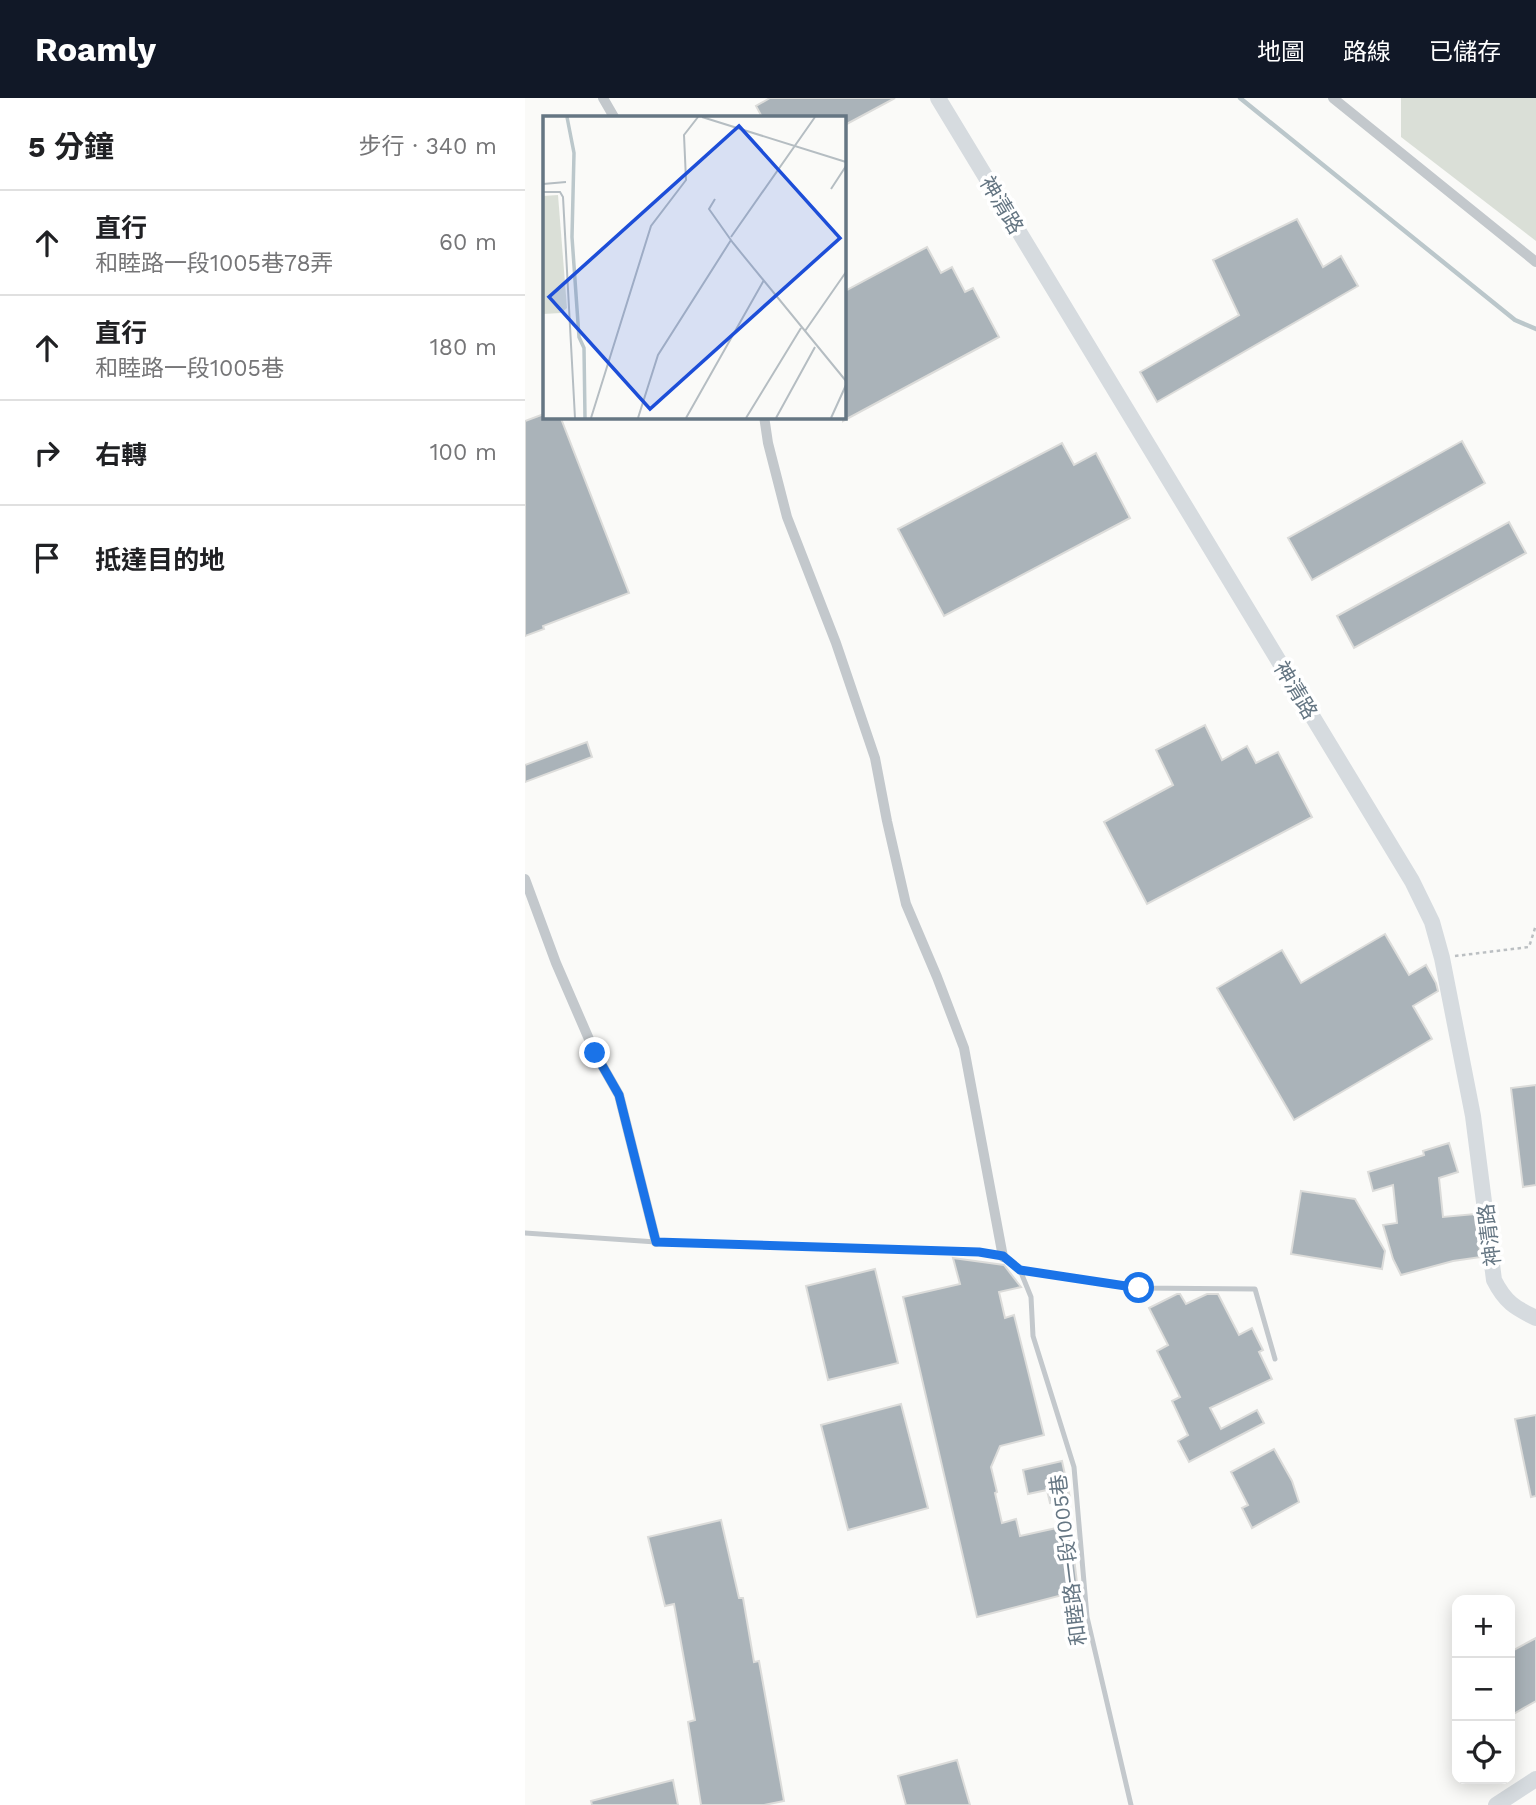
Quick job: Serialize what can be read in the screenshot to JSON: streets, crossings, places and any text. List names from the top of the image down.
{
  "streets": {
    "street": ["神清路"],
    "lane": ["和睦路一段1005巷"]
  },
  "page": {
    "header": "Roamly",
    "nav": ["地圖", "路線", "已儲存"],
    "heading": ["5 分鐘", "步行 · 340 m"],
    "list": [
      ["直行", "和睦路一段1005巷78弄", "60 m"],
      ["直行", "和睦路一段1005巷", "180 m"],
      ["右轉", "100 m"],
      "抵達目的地"
    ],
    "map_buttons": ["+", "−"]
  }
}
